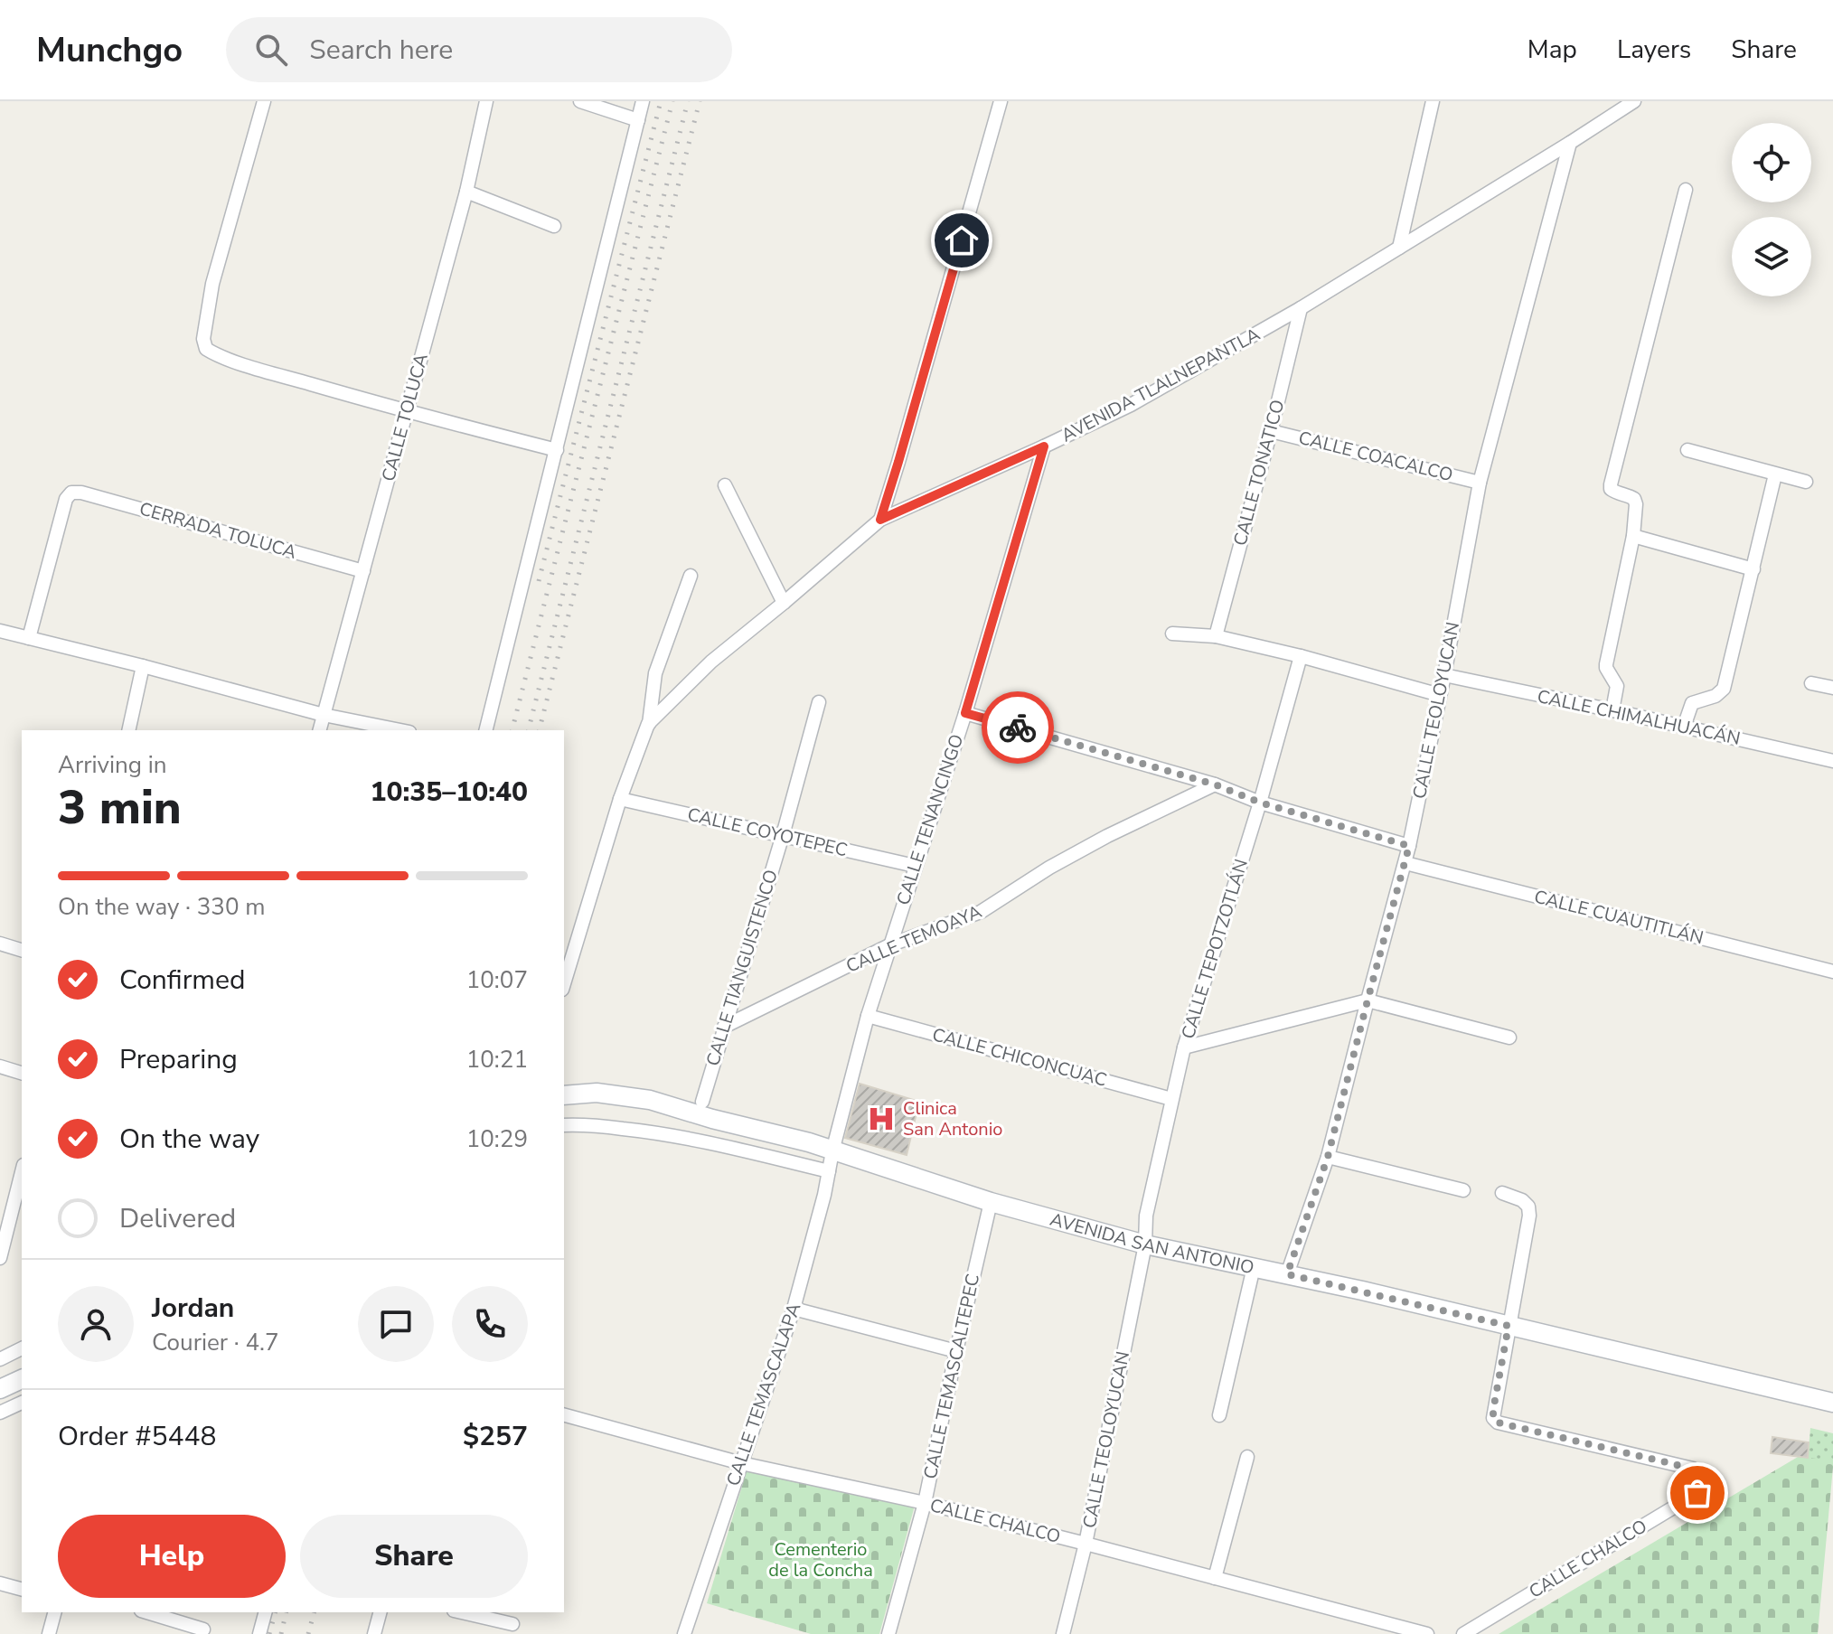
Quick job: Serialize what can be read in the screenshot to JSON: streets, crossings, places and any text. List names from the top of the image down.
{
  "streets": {
    "main road": ["AVENIDA SAN ANTONIO"],
    "street": [
      "AVENIDA TLALNEPANTLA",
      "CALLE TOLUCA",
      "CALLE COACALCO",
      "CALLE TONATICO",
      "CERRADA TOLUCA",
      "CALLE TEOLOYUCAN",
      "CALLE CHIMALHUACÁN",
      "CALLE TENANCINGO",
      "CALLE COYOTEPEC",
      "CALLE CUAUTITLÁN",
      "CALLE TEMOAYA",
      "CALLE TEPOTZOTLÁN",
      "CALLE TIANGUISTENCO",
      "CALLE CHICONCUAC",
      "CALLE TEMASCALTEPEC",
      "CALLE TEMASCALAPA",
      "CALLE CHALCO"
    ]
  },
  "crossings": [
    ["AVENIDA TLALNEPANTLA", "CALLE TONATICO"],
    ["AVENIDA TLALNEPANTLA", "CALLE TEOLOYUCAN"],
    ["AVENIDA TLALNEPANTLA", "CALLE TENANCINGO"],
    ["AVENIDA TLALNEPANTLA", "CALLE COYOTEPEC"],
    ["CALLE TOLUCA", "CERRADA TOLUCA"],
    ["CALLE COACALCO", "CALLE TONATICO"],
    ["CALLE COACALCO", "CALLE TEOLOYUCAN"],
    ["CALLE TEOLOYUCAN", "CALLE CHIMALHUACÁN"],
    ["CALLE TEOLOYUCAN", "CALLE CUAUTITLÁN"],
    ["CALLE TEOLOYUCAN", "CALLE TEPOTZOTLÁN"],
    ["CALLE TEOLOYUCAN", "AVENIDA SAN ANTONIO"],
    ["CALLE TEOLOYUCAN", "CALLE CHALCO"],
    ["CALLE TENANCINGO", "CALLE COYOTEPEC"],
    ["CALLE TENANCINGO", "CALLE TEMOAYA"],
    ["CALLE TENANCINGO", "CALLE CHICONCUAC"],
    ["CALLE TENANCINGO", "AVENIDA SAN ANTONIO"],
    ["CALLE TENANCINGO", "CALLE TEMASCALAPA"],
    ["CALLE COYOTEPEC", "CALLE TIANGUISTENCO"],
    ["CALLE TEMOAYA", "CALLE TIANGUISTENCO"],
    ["CALLE TEPOTZOTLÁN", "CALLE CHICONCUAC"],
    ["CALLE TEPOTZOTLÁN", "AVENIDA SAN ANTONIO"],
    ["AVENIDA SAN ANTONIO", "CALLE TEMASCALTEPEC"],
    ["AVENIDA SAN ANTONIO", "CALLE TEMASCALAPA"],
    ["AVENIDA SAN ANTONIO", "CALLE CHALCO"],
    ["CALLE TEMASCALTEPEC", "CALLE CHALCO"],
    ["CALLE TEMASCALAPA", "CALLE CHALCO"]
  ],
  "parks": ["Cementerio de la Concha"],
  "places": {
    "hospital": ["Clinica San Antonio"]
  },
  "page": {
    "header": "Munchgo",
    "search": "Search here",
    "nav": ["Map", "Layers", "Share"],
    "heading": ["3 min", "Arriving in", "10:35–10:40"],
    "panel": [
      "Jordan",
      "Courier · 4.7",
      "Order #5448",
      "$257"
    ],
    "bar": "On the way · 330 m",
    "list": [
      ["Confirmed", "10:07"],
      ["Preparing", "10:21"],
      ["On the way", "10:29"],
      "Delivered"
    ],
    "buttons": ["Help", "Share"]
  }
}
